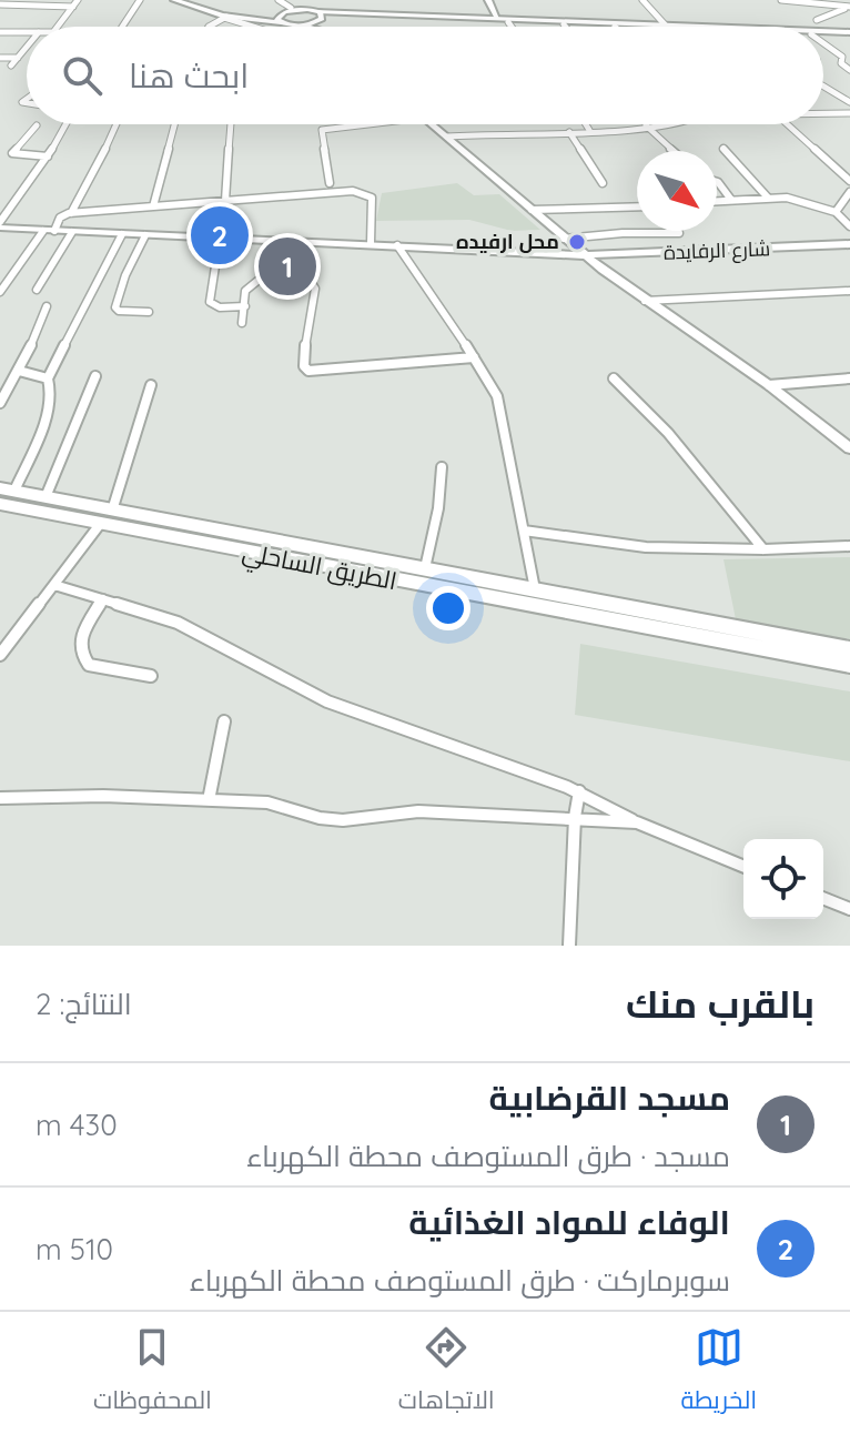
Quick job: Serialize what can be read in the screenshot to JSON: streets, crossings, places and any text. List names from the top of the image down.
{
  "streets": {
    "highway": ["الطريق الساحلي"],
    "street": ["شارع الرفايدة"]
  },
  "places": ["محل ارفيده"],
  "north": "bottom right",
  "page": {
    "search": "ابحث هنا",
    "pins": ["2", "1"],
    "heading": ["بالقرب منك", "النتائج: 2"],
    "list": [
      {
        "mark": "1",
        "name": "مسجد القرضابية",
        "note": "مسجد · طرق المستوصف محطة الكهرباء",
        "value": "430 m"
      },
      {
        "mark": "2",
        "name": "الوفاء للمواد الغذائية",
        "note": "سوبرماركت · طرق المستوصف محطة الكهرباء",
        "value": "510 m"
      }
    ],
    "nav": ["الخريطة", "الاتجاهات", "المحفوظات"]
  }
}
